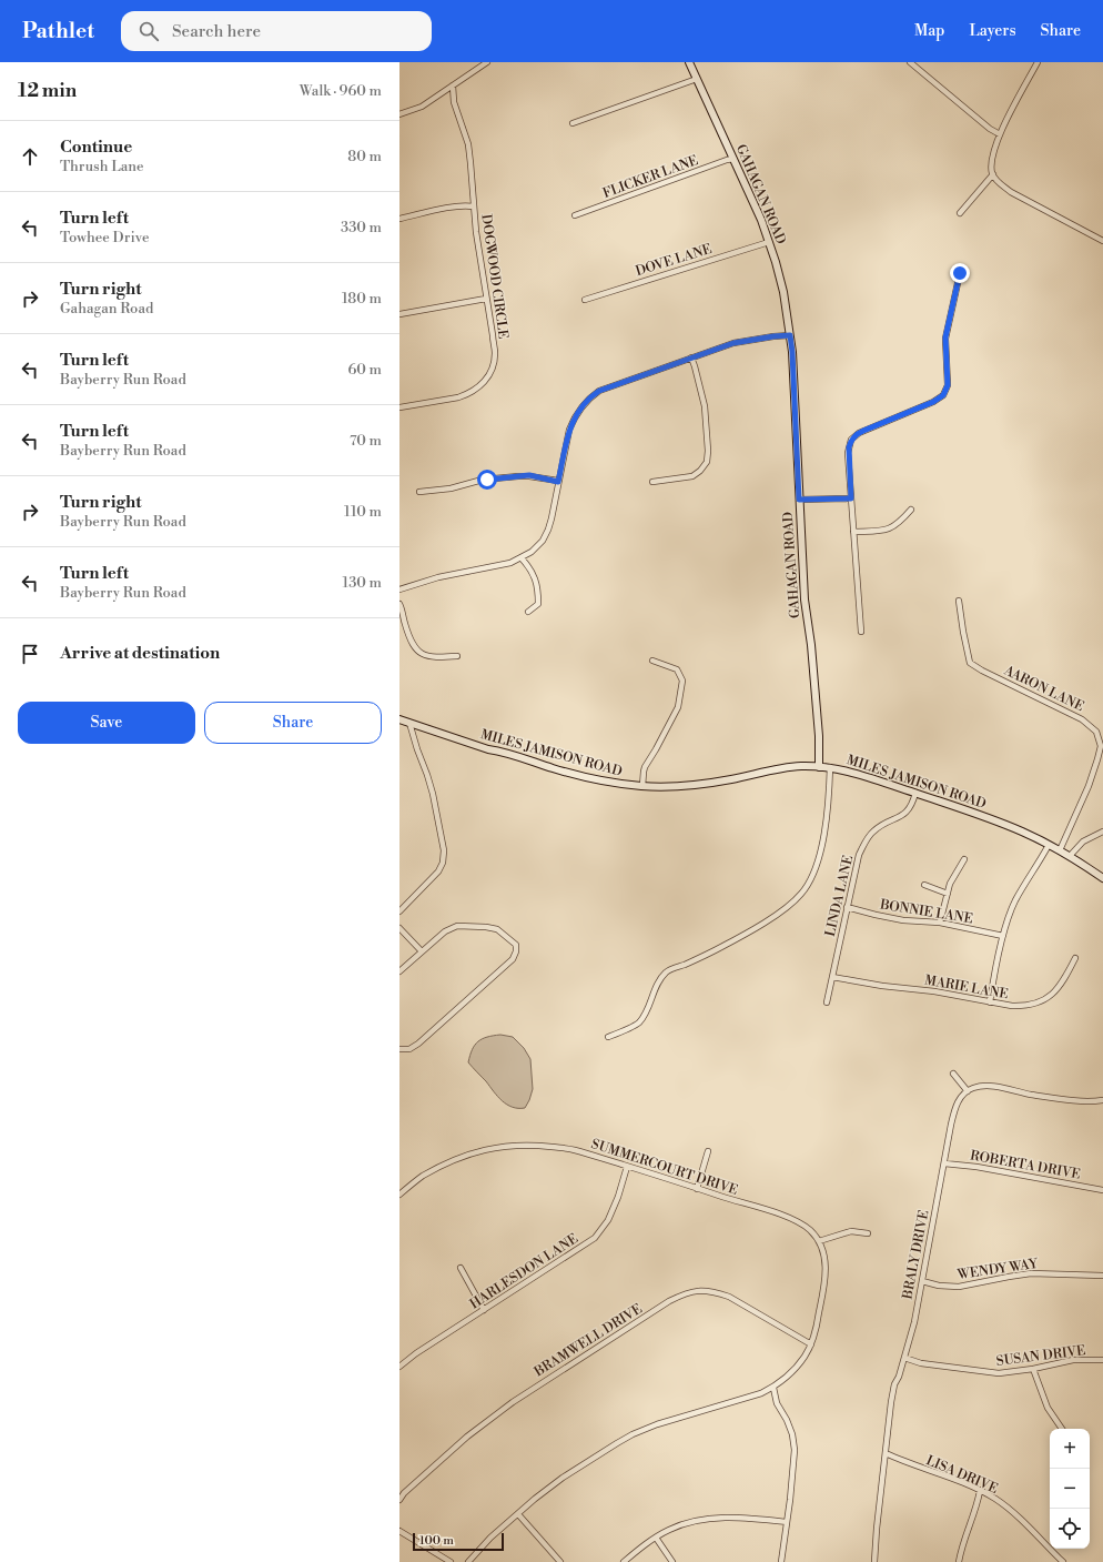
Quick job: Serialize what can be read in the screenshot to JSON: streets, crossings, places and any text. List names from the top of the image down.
{
  "streets": {
    "main road": ["GAHAGAN ROAD", "MILES JAMISON ROAD"],
    "street": [
      "FLICKER LANE",
      "DOVE LANE",
      "DOGWOOD CIRCLE",
      "AARON LANE",
      "LINDA LANE",
      "BONNIE LANE",
      "MARIE LANE",
      "ROBERTA DRIVE",
      "SUMMERCOURT DRIVE",
      "BRALY DRIVE",
      "WENDY WAY",
      "HARLESDON LANE",
      "BRAMWELL DRIVE",
      "SUSAN DRIVE",
      "LISA DRIVE"
    ]
  },
  "crossings": [
    ["FLICKER LANE", "GAHAGAN ROAD"],
    ["GAHAGAN ROAD", "DOVE LANE"],
    ["GAHAGAN ROAD", "MILES JAMISON ROAD"],
    ["AARON LANE", "MILES JAMISON ROAD"],
    ["MILES JAMISON ROAD", "LINDA LANE"],
    ["LINDA LANE", "BONNIE LANE"],
    ["LINDA LANE", "MARIE LANE"],
    ["ROBERTA DRIVE", "BRALY DRIVE"],
    ["SUMMERCOURT DRIVE", "HARLESDON LANE"],
    ["SUMMERCOURT DRIVE", "BRAMWELL DRIVE"],
    ["BRALY DRIVE", "WENDY WAY"],
    ["BRALY DRIVE", "SUSAN DRIVE"],
    ["BRALY DRIVE", "LISA DRIVE"]
  ],
  "scale_bar": "100 m",
  "page": {
    "header": "Pathlet",
    "search": "Search here",
    "nav": ["Map", "Layers", "Share"],
    "heading": ["12 min", "Walk · 960 m"],
    "list": [
      ["Continue", "Thrush Lane", "80 m"],
      ["Turn left", "Towhee Drive", "330 m"],
      ["Turn right", "Gahagan Road", "180 m"],
      ["Turn left", "Bayberry Run Road", "60 m"],
      ["Turn left", "Bayberry Run Road", "70 m"],
      ["Turn right", "Bayberry Run Road", "110 m"],
      ["Turn left", "Bayberry Run Road", "130 m"],
      "Arrive at destination"
    ],
    "buttons": ["Save", "Share"],
    "map_buttons": ["+", "−"],
    "scale": "100 m"
  }
}
